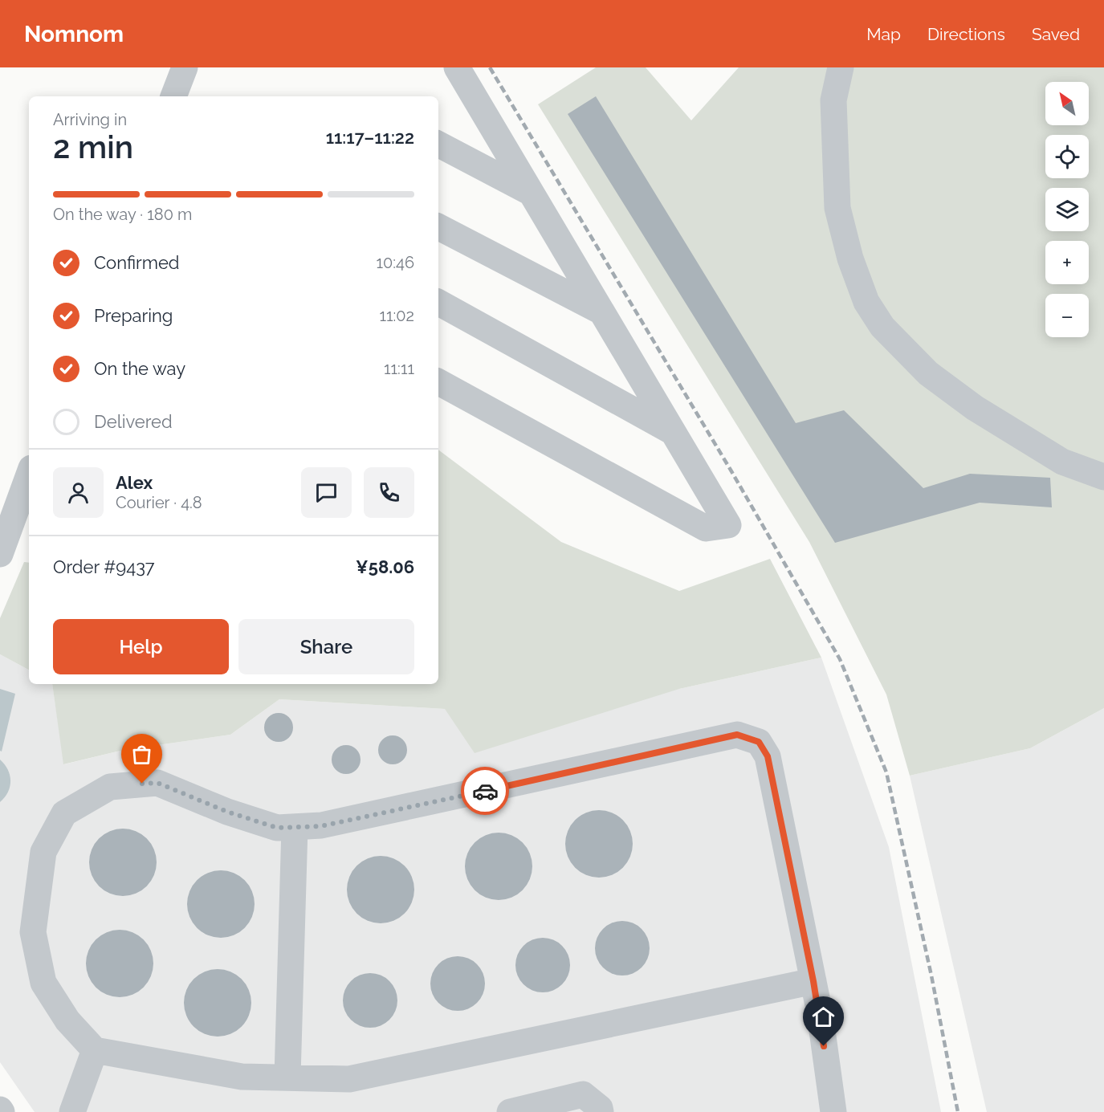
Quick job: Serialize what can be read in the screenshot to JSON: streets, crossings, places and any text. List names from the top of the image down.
{
  "north": "top left",
  "page": {
    "header": "Nomnom",
    "nav": ["Map", "Directions", "Saved"],
    "map_buttons": ["+", "−"],
    "heading": ["2 min", "Arriving in", "11:17–11:22"],
    "panel": [
      "Alex",
      "Courier · 4.8",
      "Order #9437",
      "¥58.06"
    ],
    "bar": "On the way · 180 m",
    "list": [
      ["Confirmed", "10:46"],
      ["Preparing", "11:02"],
      ["On the way", "11:11"],
      "Delivered"
    ],
    "buttons": ["Help", "Share"]
  }
}
